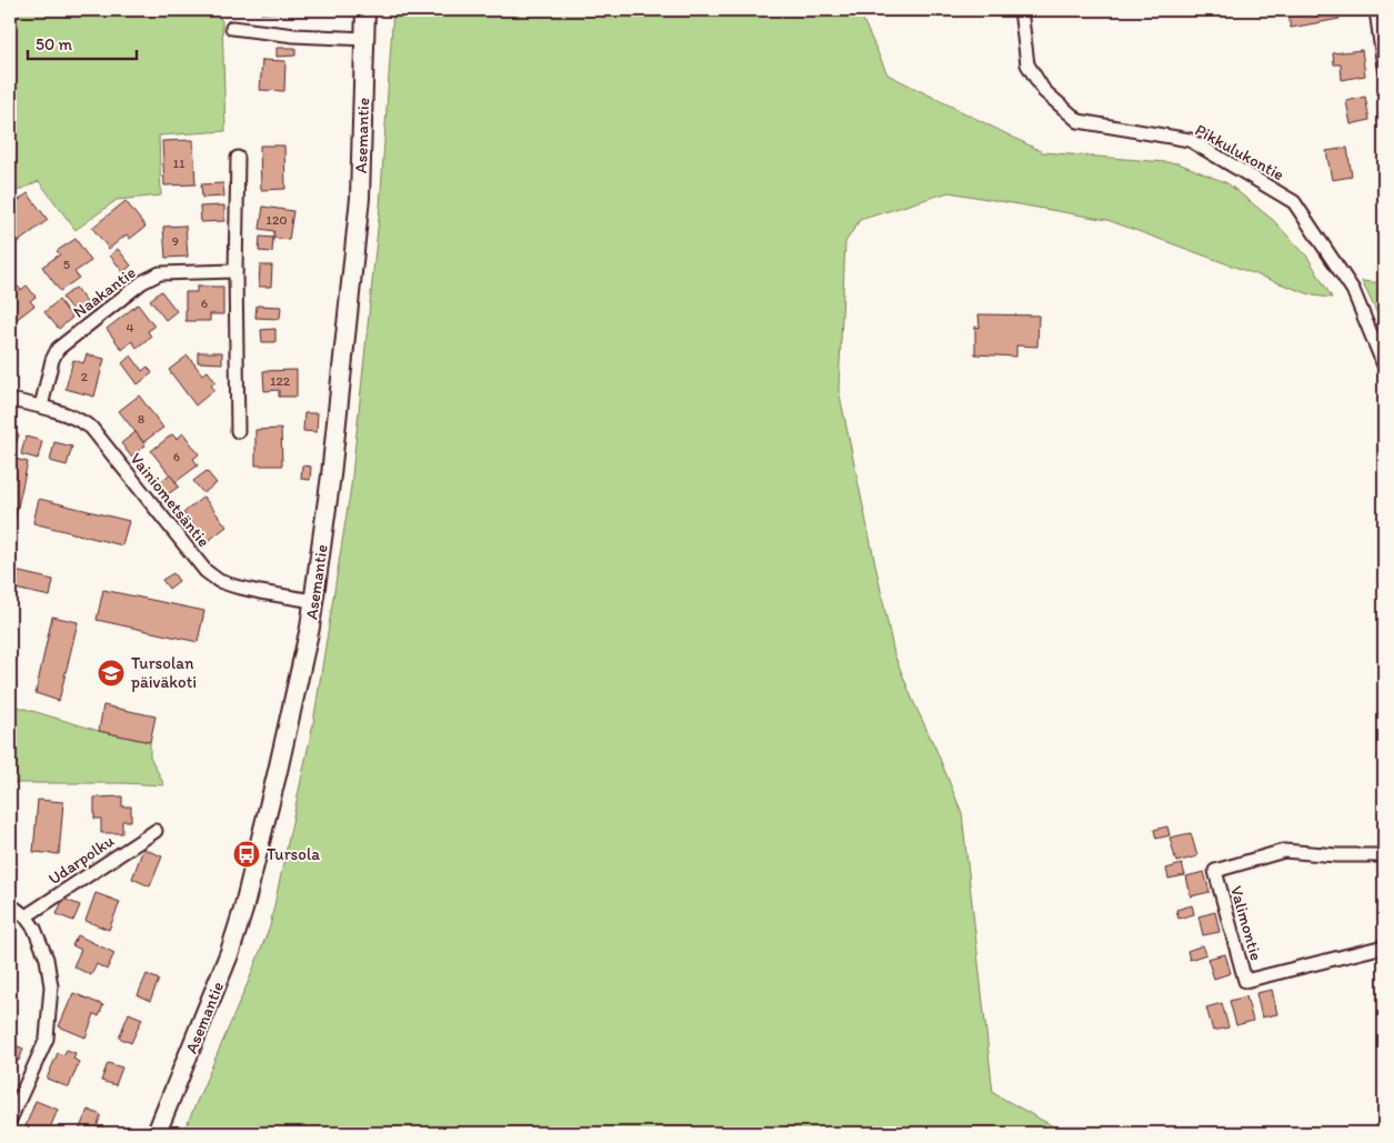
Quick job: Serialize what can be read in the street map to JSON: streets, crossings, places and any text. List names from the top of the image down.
{
  "streets": {
    "main road": ["Asemantie"],
    "street": [
      "Pikkulukontie",
      "Naakantie",
      "Vainiometsäntie",
      "Udarpolku",
      "Valimontie"
    ]
  },
  "crossings": [
    ["Asemantie", "Vainiometsäntie"],
    ["Naakantie", "Vainiometsäntie"]
  ],
  "places": {
    "school or university": ["Tursolan päiväkoti"],
    "bus stop": ["Tursola"]
  },
  "house_numbers": [
    "11",
    "120",
    "9",
    "5",
    "6",
    "4",
    "2",
    "122",
    "8",
    "6"
  ],
  "scale_bar": "50 m"
}
